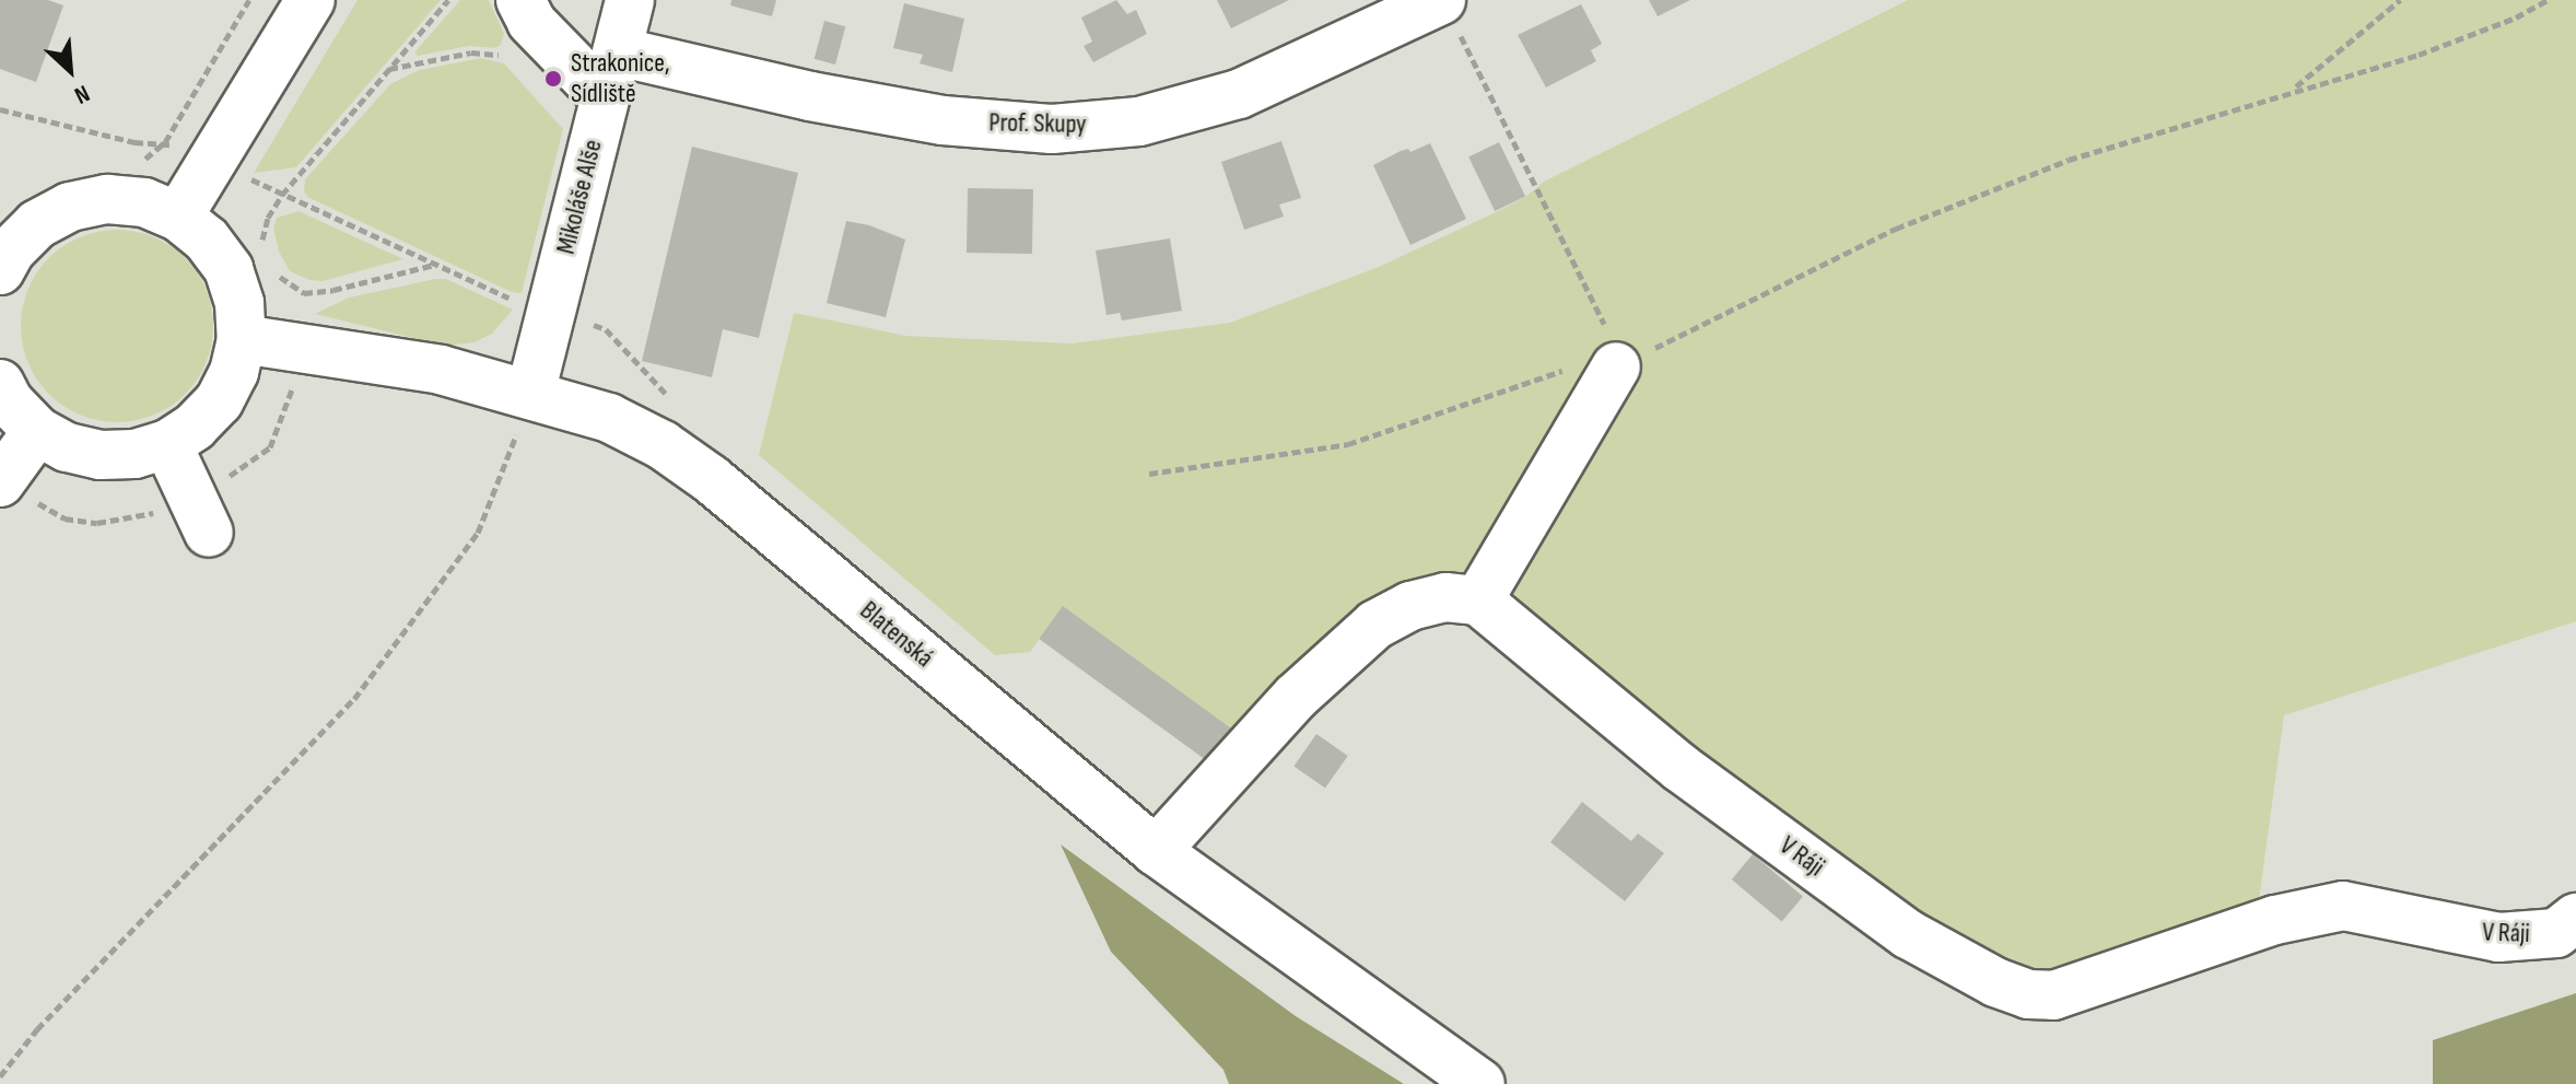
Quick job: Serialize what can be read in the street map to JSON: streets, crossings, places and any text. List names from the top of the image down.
{
  "streets": {
    "street": [
      "Prof. Skupy",
      "Mikoláše Alše",
      "Blatenská",
      "V Ráji"
    ]
  },
  "crossings": [
    ["Prof. Skupy", "Mikoláše Alše"],
    ["Mikoláše Alše", "Blatenská"]
  ],
  "places": ["Strakonice, Sídliště"],
  "north": "bottom right"
}
